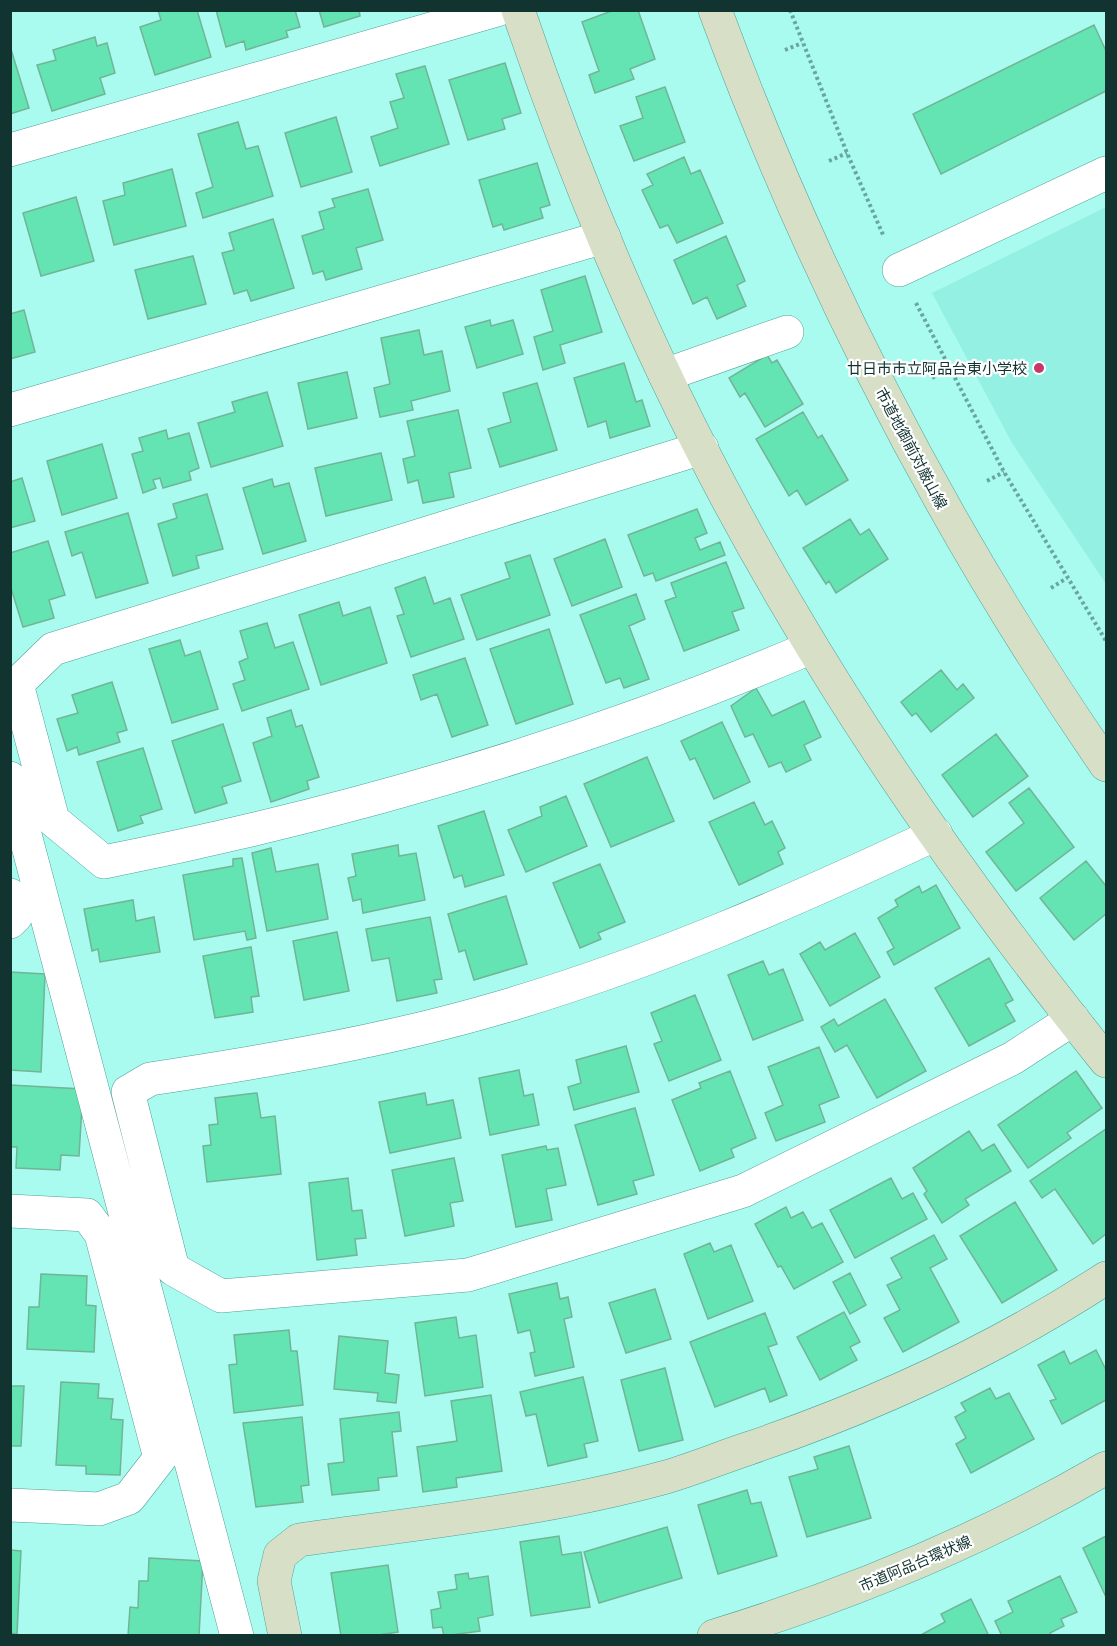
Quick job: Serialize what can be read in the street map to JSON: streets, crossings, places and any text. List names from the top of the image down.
{
  "streets": {
    "street": ["市道地御前対厳山線", "市道阿品台環状線"]
  },
  "places": ["廿日市市立阿品台東小学校"]
}
